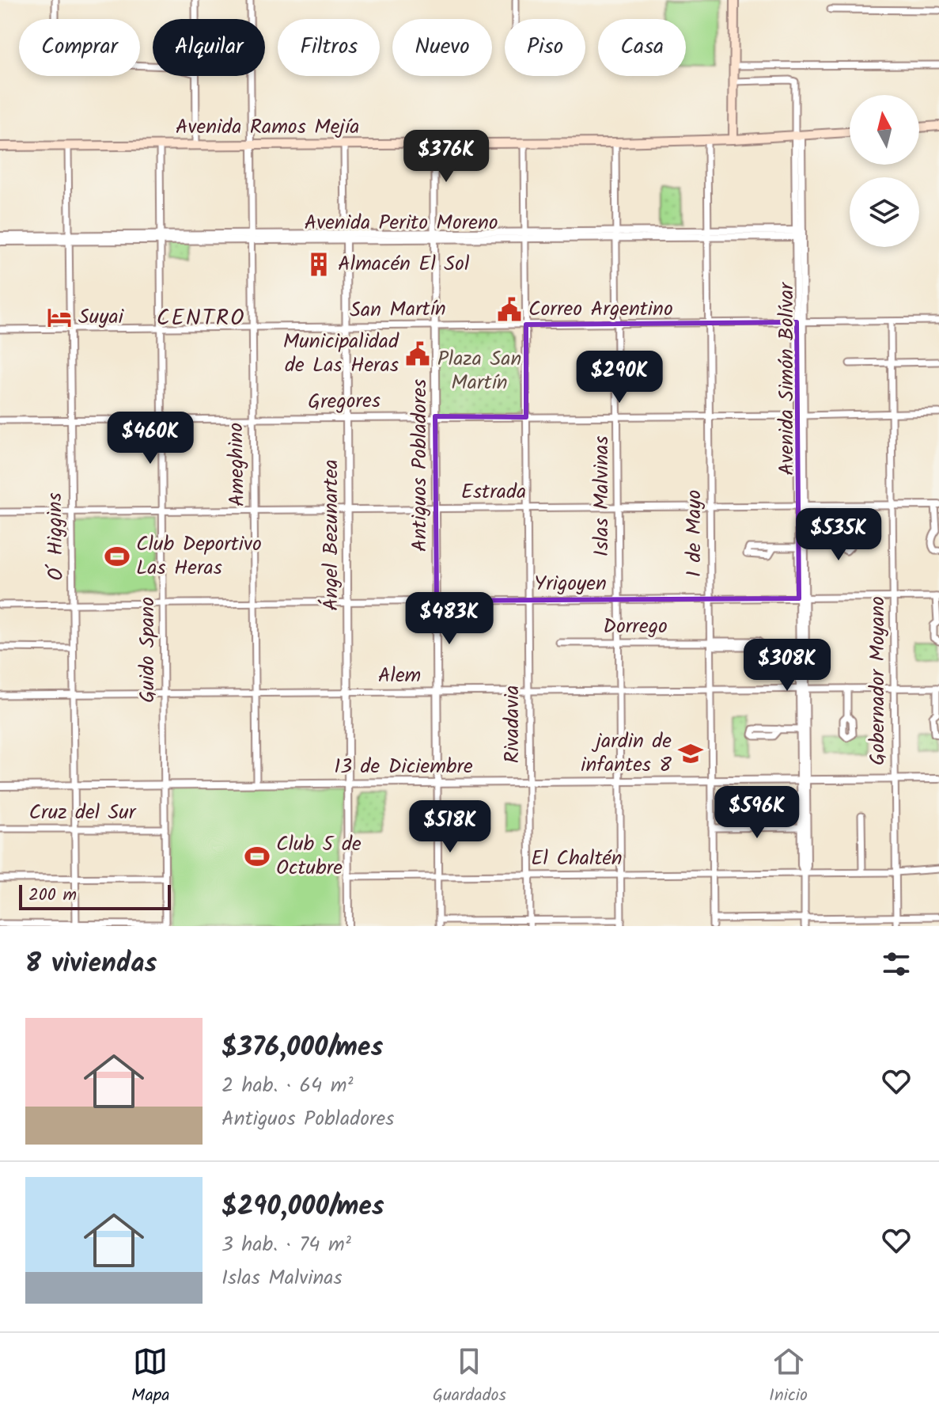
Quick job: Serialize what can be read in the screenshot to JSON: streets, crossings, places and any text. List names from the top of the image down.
{
  "streets": {
    "main road": ["Avenida Ramos Mejía"],
    "street": [
      "Avenida Perito Moreno",
      "San Martín",
      "Avenida Simón Bolívar",
      "Gregores",
      "Ameghino",
      "Antiguos Pobladores",
      "Estrada",
      "Islas Malvinas",
      "1 de Mayo",
      "Ángel Bezunartea",
      "O´ Higgins",
      "Yrigoyen",
      "Dorrego",
      "Guido Spano",
      "Alem",
      "Gobernador Moyano",
      "Rivadavia",
      "13 de Diciembre",
      "Cruz del Sur",
      "El Chaltén"
    ]
  },
  "crossings": [
    ["Avenida Ramos Mejía", "Avenida Simón Bolívar"],
    ["Avenida Ramos Mejía", "Ameghino"],
    ["Avenida Ramos Mejía", "Islas Malvinas"],
    ["Avenida Ramos Mejía", "1 de Mayo"],
    ["Avenida Ramos Mejía", "Ángel Bezunartea"],
    ["Avenida Ramos Mejía", "O´ Higgins"],
    ["Avenida Ramos Mejía", "Guido Spano"],
    ["Avenida Ramos Mejía", "Rivadavia"],
    ["Avenida Perito Moreno", "Avenida Simón Bolívar"],
    ["Avenida Perito Moreno", "Ameghino"],
    ["Avenida Perito Moreno", "Antiguos Pobladores"],
    ["Avenida Perito Moreno", "Islas Malvinas"],
    ["Avenida Perito Moreno", "1 de Mayo"],
    ["Avenida Perito Moreno", "Ángel Bezunartea"],
    ["Avenida Perito Moreno", "O´ Higgins"],
    ["Avenida Perito Moreno", "Guido Spano"],
    ["Avenida Perito Moreno", "Rivadavia"],
    ["San Martín", "Avenida Simón Bolívar"],
    ["San Martín", "Ameghino"],
    ["San Martín", "Antiguos Pobladores"],
    ["San Martín", "Islas Malvinas"],
    ["San Martín", "1 de Mayo"],
    ["San Martín", "Ángel Bezunartea"],
    ["San Martín", "O´ Higgins"],
    ["San Martín", "Guido Spano"],
    ["San Martín", "Gobernador Moyano"],
    ["San Martín", "Rivadavia"],
    ["Avenida Simón Bolívar", "Gregores"],
    ["Avenida Simón Bolívar", "Estrada"],
    ["Avenida Simón Bolívar", "Yrigoyen"],
    ["Avenida Simón Bolívar", "Alem"],
    ["Avenida Simón Bolívar", "13 de Diciembre"],
    ["Avenida Simón Bolívar", "El Chaltén"],
    ["Gregores", "Ameghino"],
    ["Gregores", "Antiguos Pobladores"],
    ["Gregores", "Islas Malvinas"],
    ["Gregores", "1 de Mayo"],
    ["Gregores", "Ángel Bezunartea"],
    ["Gregores", "O´ Higgins"],
    ["Gregores", "Guido Spano"],
    ["Gregores", "Gobernador Moyano"],
    ["Gregores", "Rivadavia"],
    ["Ameghino", "Estrada"],
    ["Ameghino", "Yrigoyen"],
    ["Ameghino", "Alem"],
    ["Ameghino", "13 de Diciembre"],
    ["Antiguos Pobladores", "Estrada"],
    ["Antiguos Pobladores", "Yrigoyen"],
    ["Antiguos Pobladores", "Alem"],
    ["Antiguos Pobladores", "13 de Diciembre"],
    ["Antiguos Pobladores", "El Chaltén"],
    ["Estrada", "Islas Malvinas"],
    ["Estrada", "1 de Mayo"],
    ["Estrada", "Ángel Bezunartea"],
    ["Estrada", "O´ Higgins"],
    ["Estrada", "Guido Spano"],
    ["Estrada", "Rivadavia"],
    ["Islas Malvinas", "Yrigoyen"],
    ["Islas Malvinas", "Dorrego"],
    ["Islas Malvinas", "Alem"],
    ["Islas Malvinas", "13 de Diciembre"],
    ["Islas Malvinas", "El Chaltén"],
    ["1 de Mayo", "Yrigoyen"],
    ["1 de Mayo", "Dorrego"],
    ["1 de Mayo", "Alem"],
    ["1 de Mayo", "13 de Diciembre"],
    ["1 de Mayo", "El Chaltén"],
    ["Ángel Bezunartea", "Yrigoyen"],
    ["Ángel Bezunartea", "Alem"],
    ["Ángel Bezunartea", "13 de Diciembre"],
    ["Ángel Bezunartea", "El Chaltén"],
    ["O´ Higgins", "Yrigoyen"],
    ["O´ Higgins", "Alem"],
    ["O´ Higgins", "13 de Diciembre"],
    ["O´ Higgins", "Cruz del Sur"],
    ["Yrigoyen", "Guido Spano"],
    ["Yrigoyen", "Gobernador Moyano"],
    ["Yrigoyen", "Rivadavia"],
    ["Guido Spano", "Alem"],
    ["Guido Spano", "13 de Diciembre"],
    ["Guido Spano", "Cruz del Sur"],
    ["Alem", "Gobernador Moyano"],
    ["Alem", "Rivadavia"],
    ["Gobernador Moyano", "13 de Diciembre"],
    ["Gobernador Moyano", "El Chaltén"],
    ["Rivadavia", "13 de Diciembre"],
    ["Rivadavia", "El Chaltén"]
  ],
  "districts": ["CENTRO"],
  "parks": ["Plaza San Martín"],
  "places": {
    "building": ["Almacén El Sol"],
    "public building": ["Correo Argentino", "Municipalidad de Las Heras"],
    "hotel": ["Suyai"],
    "sports": ["Club Deportivo Las Heras", "Club 5 de Octubre"],
    "school or university": ["jardin de infantes 8"]
  },
  "scale_bar": "200 m",
  "north": "top",
  "page": {
    "chip": [
      "Comprar",
      "Alquilar",
      "Filtros",
      "Nuevo",
      "Piso",
      "Casa"
    ],
    "price": [
      "$376K",
      "$290K",
      "$460K",
      "$535K",
      "$483K",
      "$308K",
      "$596K",
      "$518K"
    ],
    "scale": "200 m",
    "heading": "8 viviendas",
    "list": [
      {
        "name": "$376,000/mes",
        "note": "2 hab. · 64 m² · Antiguos Pobladores"
      },
      {
        "name": "$290,000/mes",
        "note": "3 hab. · 74 m² · Islas Malvinas"
      }
    ],
    "tabs": ["Mapa", "Guardados", "Inicio"]
  }
}
